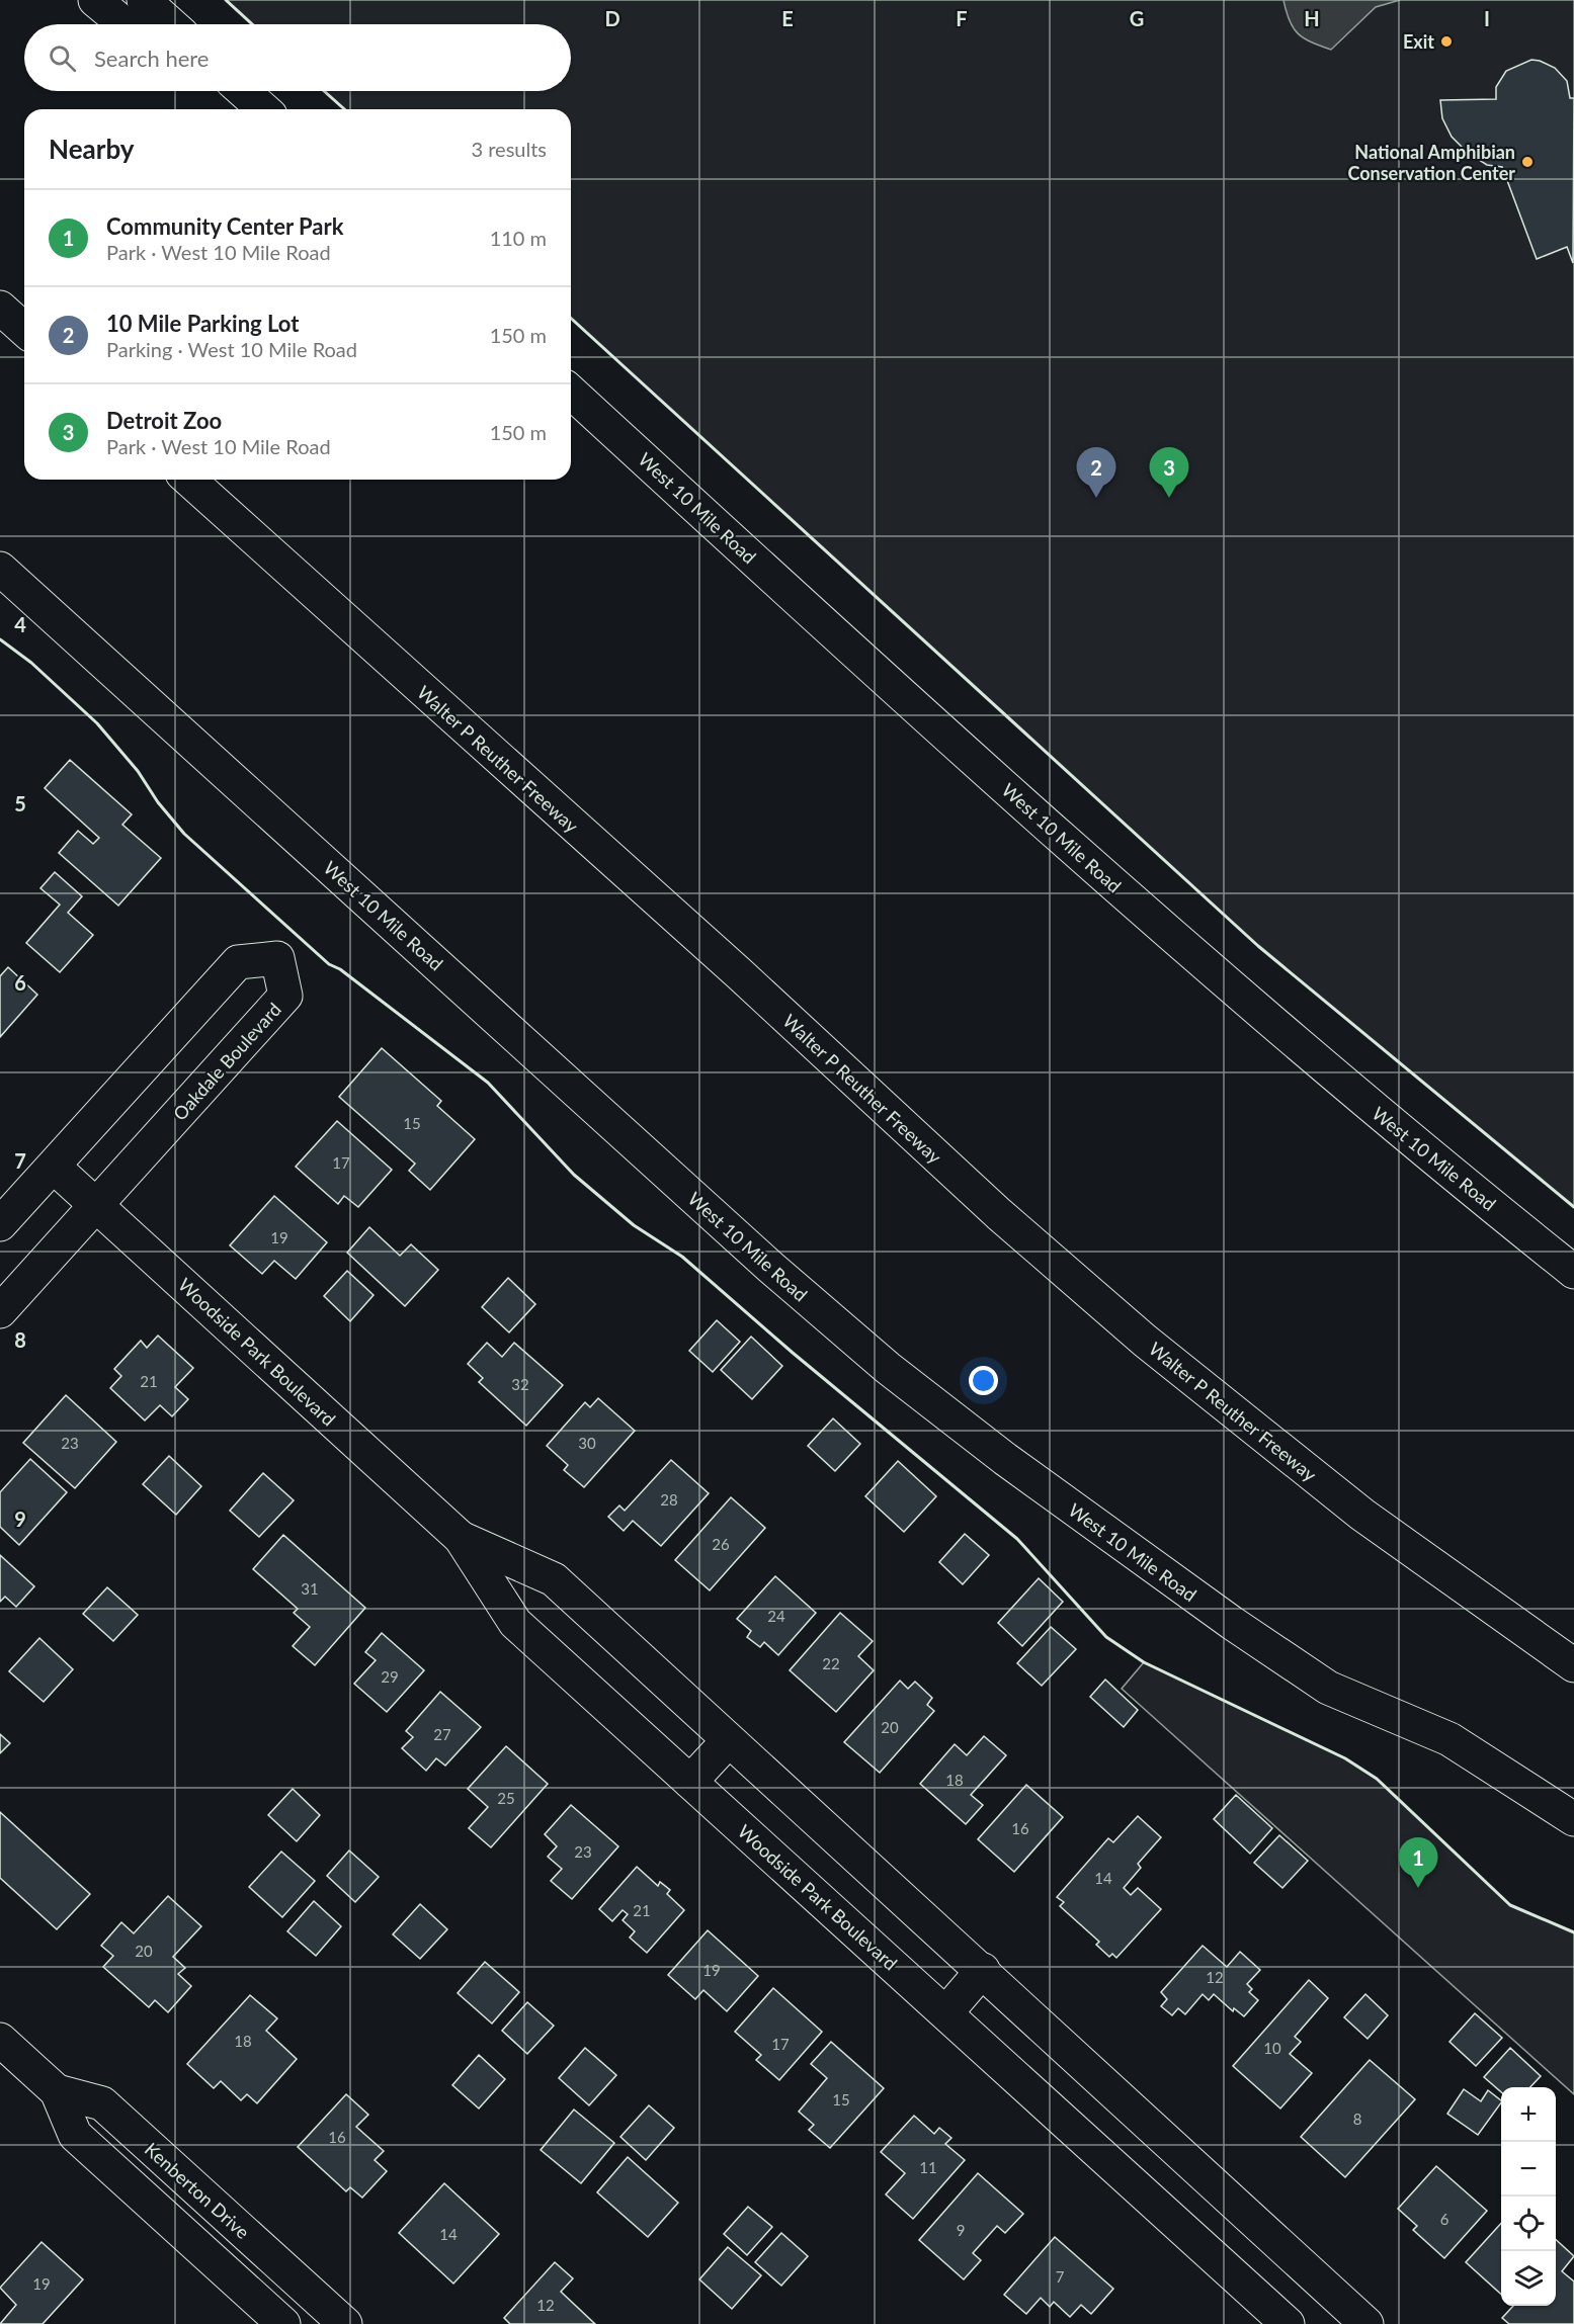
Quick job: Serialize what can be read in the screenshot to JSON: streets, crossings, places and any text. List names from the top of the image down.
{
  "streets": {
    "main road": [
      "West 10 Mile Road",
      "Walter P Reuther Freeway",
      "Oakdale Boulevard",
      "Woodside Park Boulevard",
      "Kenberton Drive"
    ]
  },
  "crossings": [
    ["Oakdale Boulevard", "Woodside Park Boulevard"]
  ],
  "places": ["Exit", "National Amphibian Conservation Center"],
  "house_numbers": [
    "15",
    "17",
    "19",
    "21",
    "32",
    "23",
    "30",
    "28",
    "26",
    "31",
    "24",
    "22",
    "29",
    "20",
    "27",
    "18",
    "25",
    "16",
    "23",
    "14",
    "21",
    "20",
    "19",
    "12",
    "18",
    "17",
    "10",
    "15",
    "8",
    "16",
    "11",
    "6",
    "9",
    "14",
    "7",
    "19",
    "12"
  ],
  "page": {
    "search": "Search here",
    "heading": ["Nearby", "3 results"],
    "list": [
      {
        "mark": "1",
        "name": "Community Center Park",
        "note": "Park · West 10 Mile Road",
        "value": "110 m"
      },
      {
        "mark": "2",
        "name": "10 Mile Parking Lot",
        "note": "Parking · West 10 Mile Road",
        "value": "150 m"
      },
      {
        "mark": "3",
        "name": "Detroit Zoo",
        "note": "Park · West 10 Mile Road",
        "value": "150 m"
      }
    ],
    "pins": ["2", "3", "1"],
    "map_buttons": ["+", "−"]
  },
  "grid": {
    "columns": [
      "D",
      "E",
      "F",
      "G",
      "H",
      "I"
    ],
    "rows": [
      "4",
      "5",
      "6",
      "7",
      "8",
      "9"
    ]
  }
}
